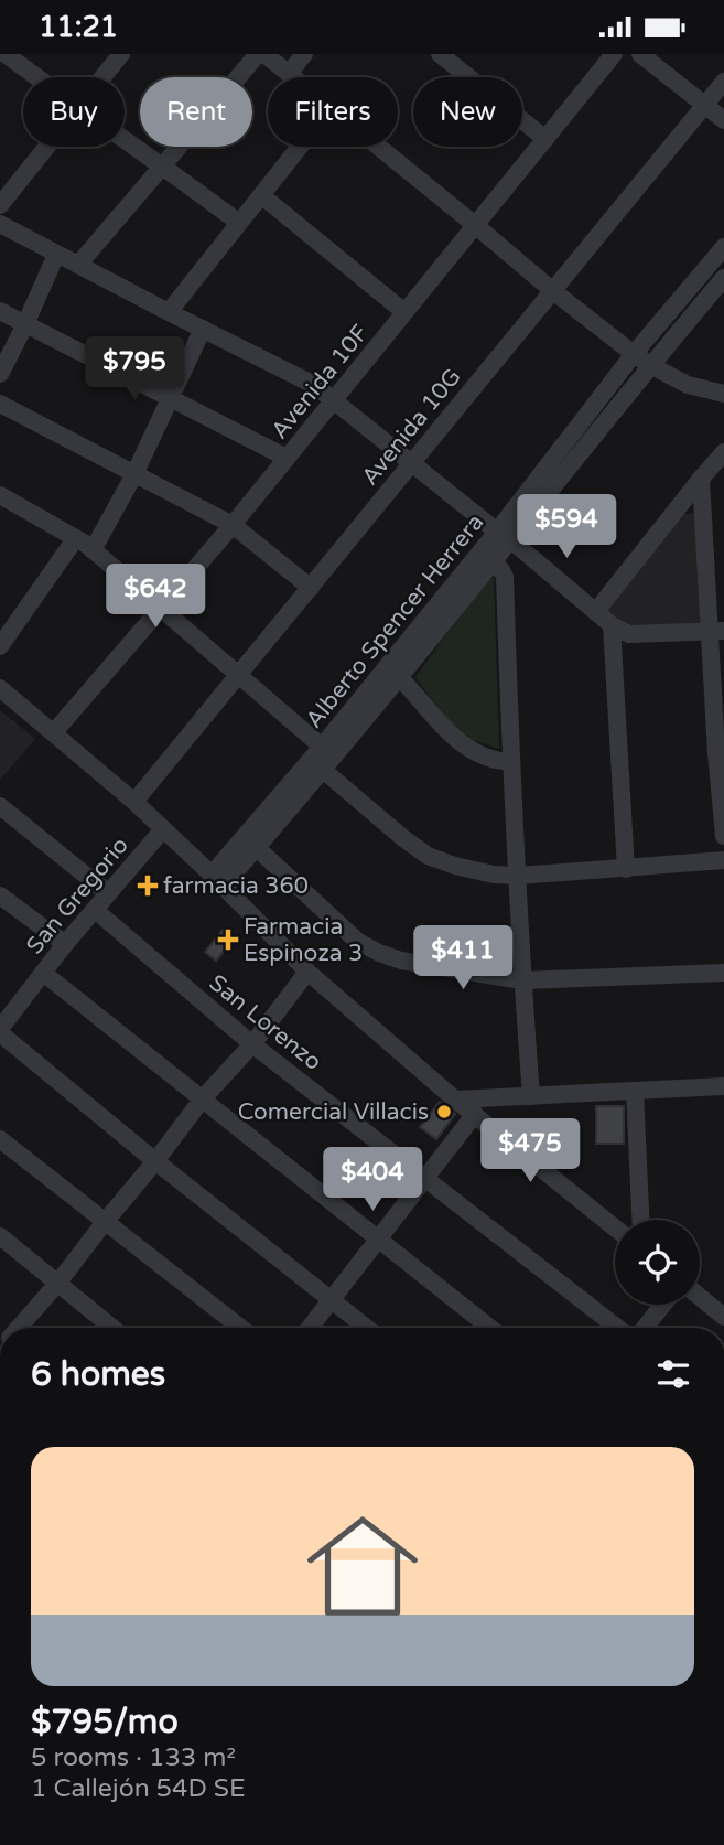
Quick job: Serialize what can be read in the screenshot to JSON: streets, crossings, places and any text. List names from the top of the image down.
{
  "streets": {
    "street": [
      "Avenida 10F",
      "Avenida 10G",
      "Alberto Spencer Herrera",
      "San Gregorio",
      "San Lorenzo"
    ]
  },
  "crossings": [
    ["San Gregorio", "San Lorenzo"]
  ],
  "places": {
    "health": ["farmacia 360", "Farmacia Espinoza 3"],
    "other": ["Comercial Villacis"]
  },
  "page": {
    "status": "11:21",
    "chip": [
      "Buy",
      "Rent",
      "Filters",
      "New"
    ],
    "price": [
      "$795",
      "$594",
      "$642",
      "$411",
      "$475",
      "$404"
    ],
    "heading": "6 homes",
    "list": [
      {
        "name": "$795/mo",
        "note": "5 rooms · 133 m² · 1 Callejón 54D SE"
      }
    ]
  }
}
